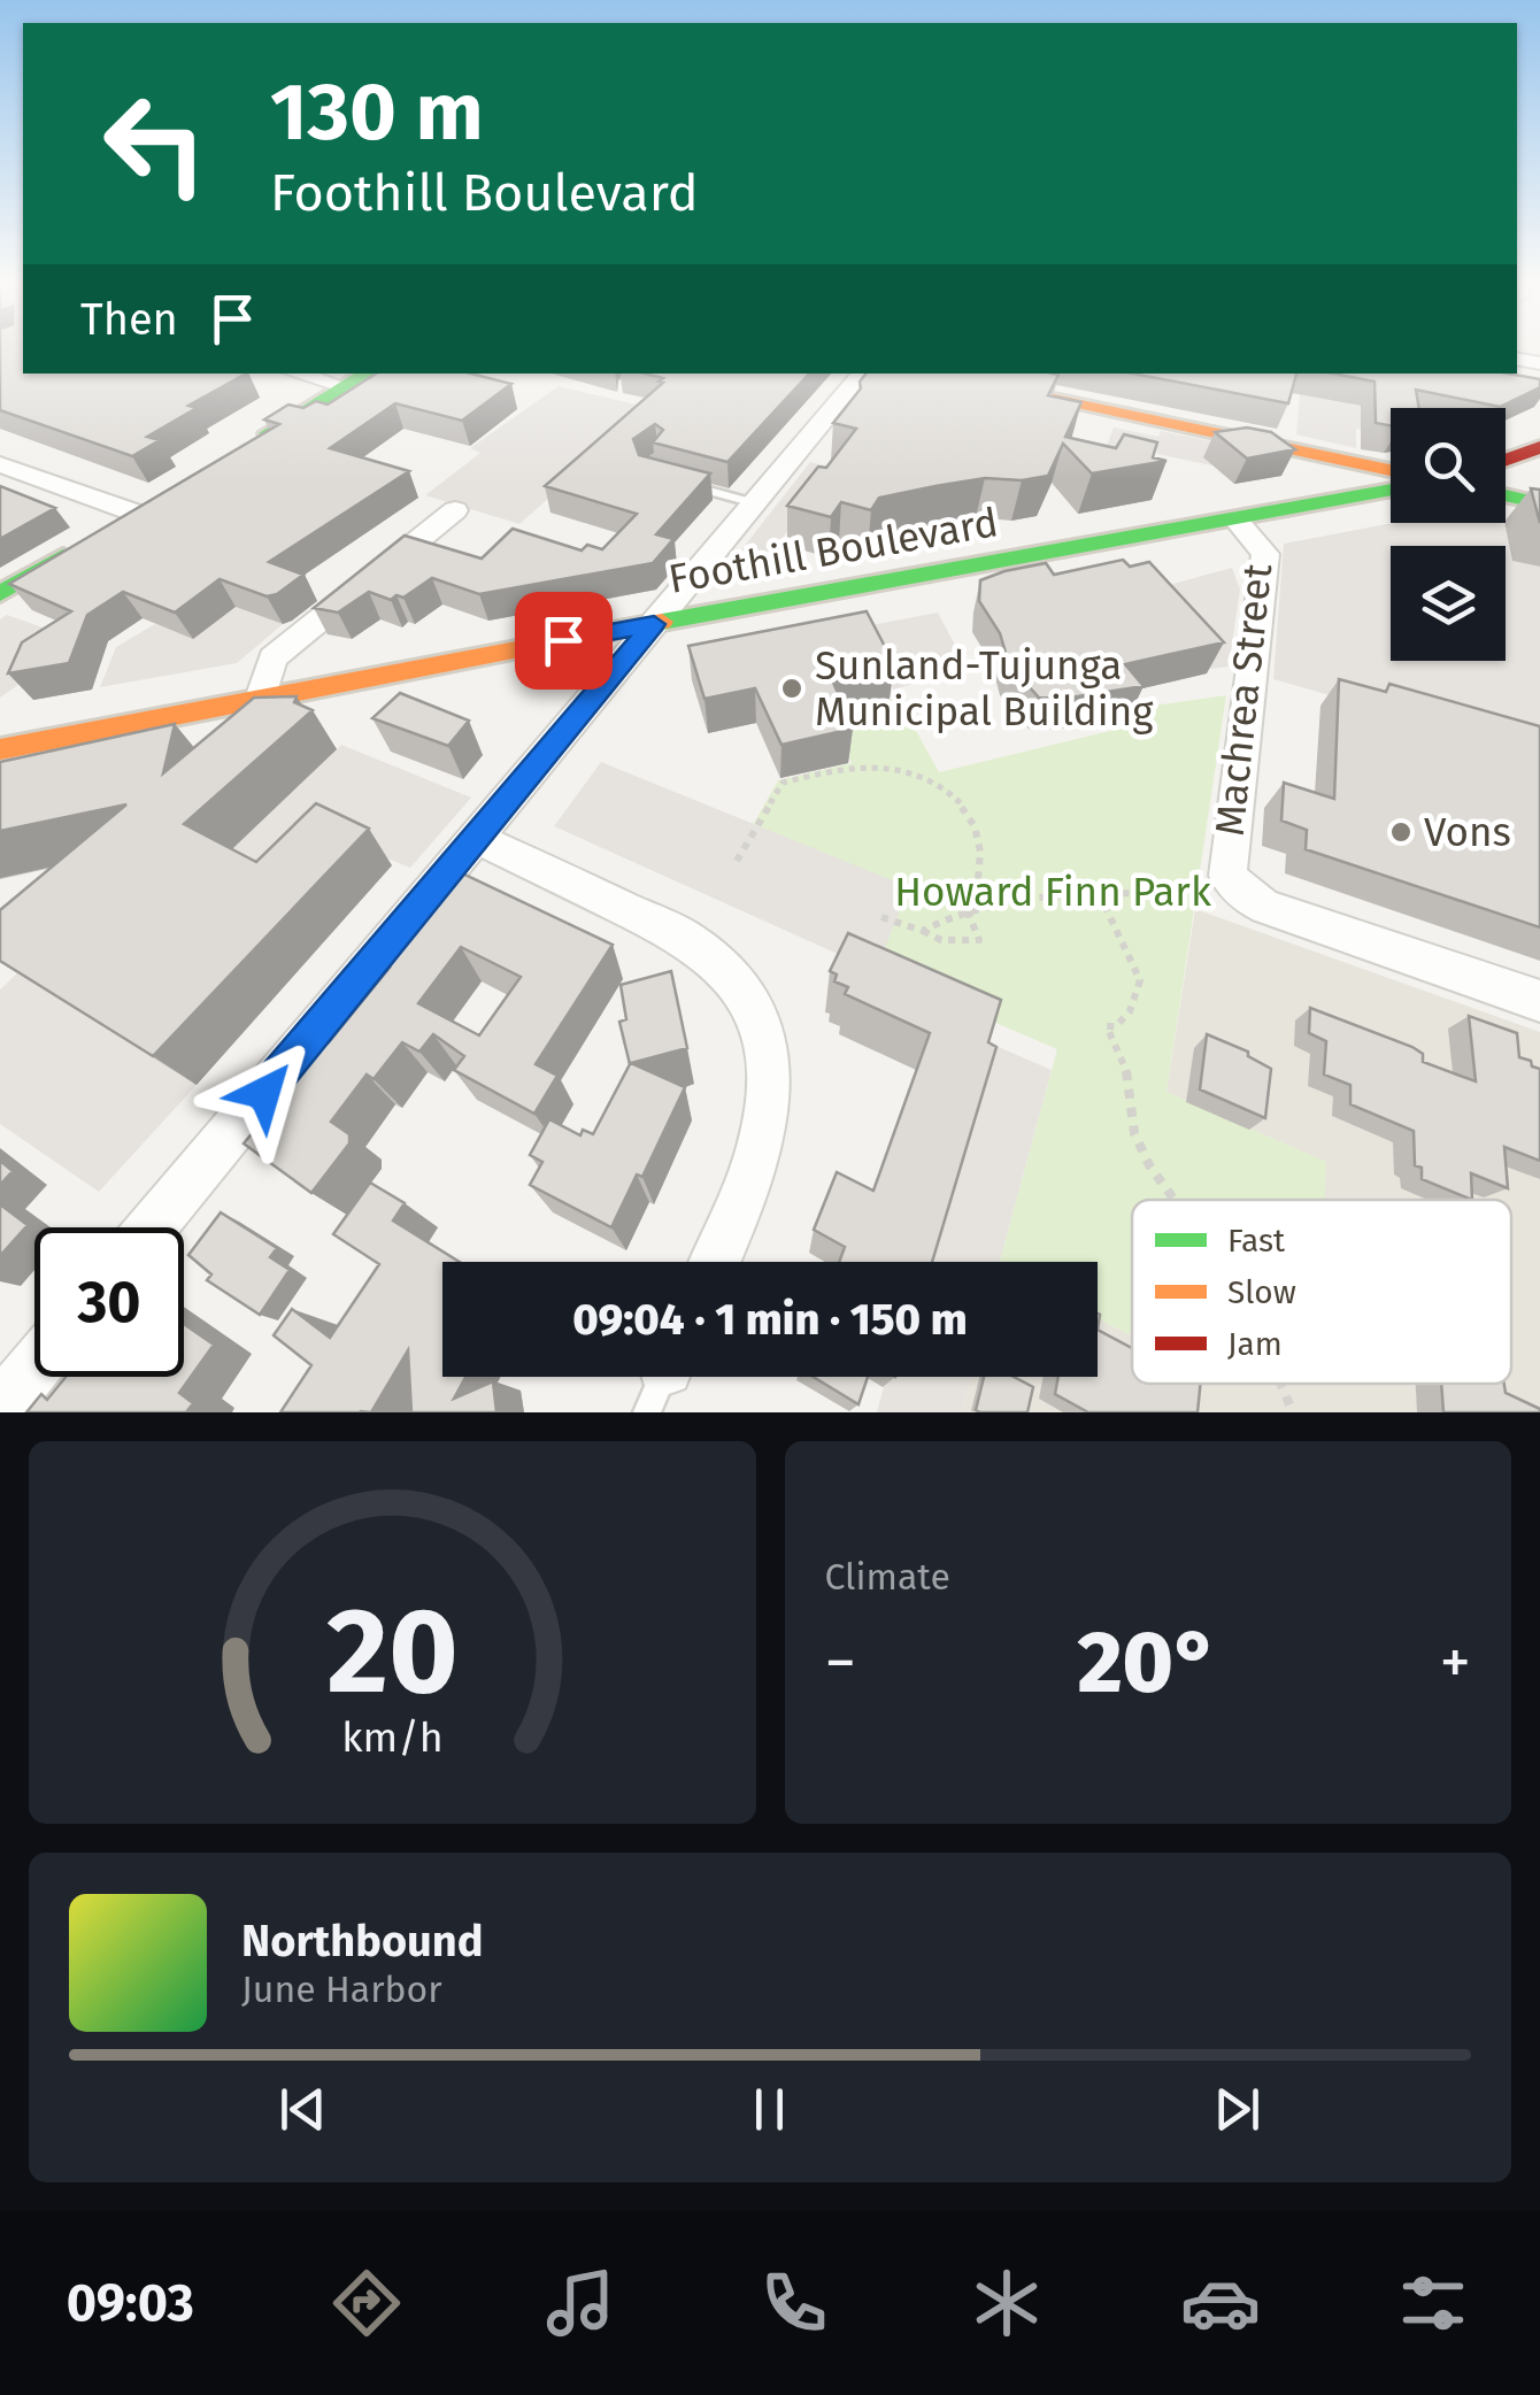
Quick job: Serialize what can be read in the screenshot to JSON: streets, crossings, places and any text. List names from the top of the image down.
{
  "streets": {
    "main road": ["Foothill Boulevard"],
    "street": ["Machrea Street"]
  },
  "crossings": [
    ["Foothill Boulevard", "Machrea Street"]
  ],
  "parks": ["Howard Finn Park"],
  "places": ["Sunland-Tujunga Municipal Building", "Vons"],
  "legend": ["Fast", "Slow", "Jam"],
  "page": {
    "turn": ["130 m", "Foothill Boulevard"],
    "then": "Then",
    "limit": "30",
    "trip": "09:04 · 1 min · 150 m",
    "tile": "Climate",
    "heat": ["−", "20°", "+"],
    "song": ["Northbound", "June Harbor"],
    "tabs": "09:03",
    "gauge": ["20", "km/h"]
  }
}
